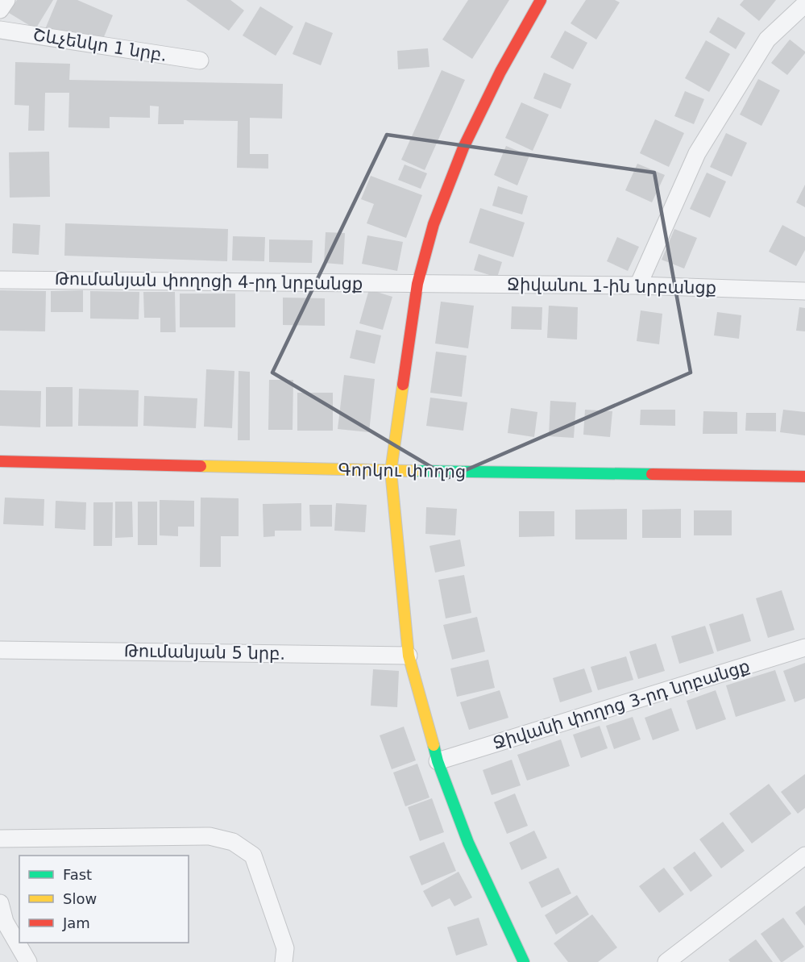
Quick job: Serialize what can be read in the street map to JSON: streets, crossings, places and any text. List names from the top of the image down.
{
  "streets": {
    "street": [
      "Շևչենկո 1 նրբ.",
      "Թումանյան փողոցի 4-րդ նրբանցք",
      "Ջիվանու 1-ին նրբանցք",
      "Գորկու փողոց",
      "Թումանյան 5 նրբ.",
      "Ջիվանի փողոց 3-րդ նրբանցք"
    ]
  },
  "crossings": [
    ["Թումանյան փողոցի 4-րդ նրբանցք", "Ջիվանու 1-ին նրբանցք"]
  ],
  "legend": ["Fast", "Slow", "Jam"]
}
